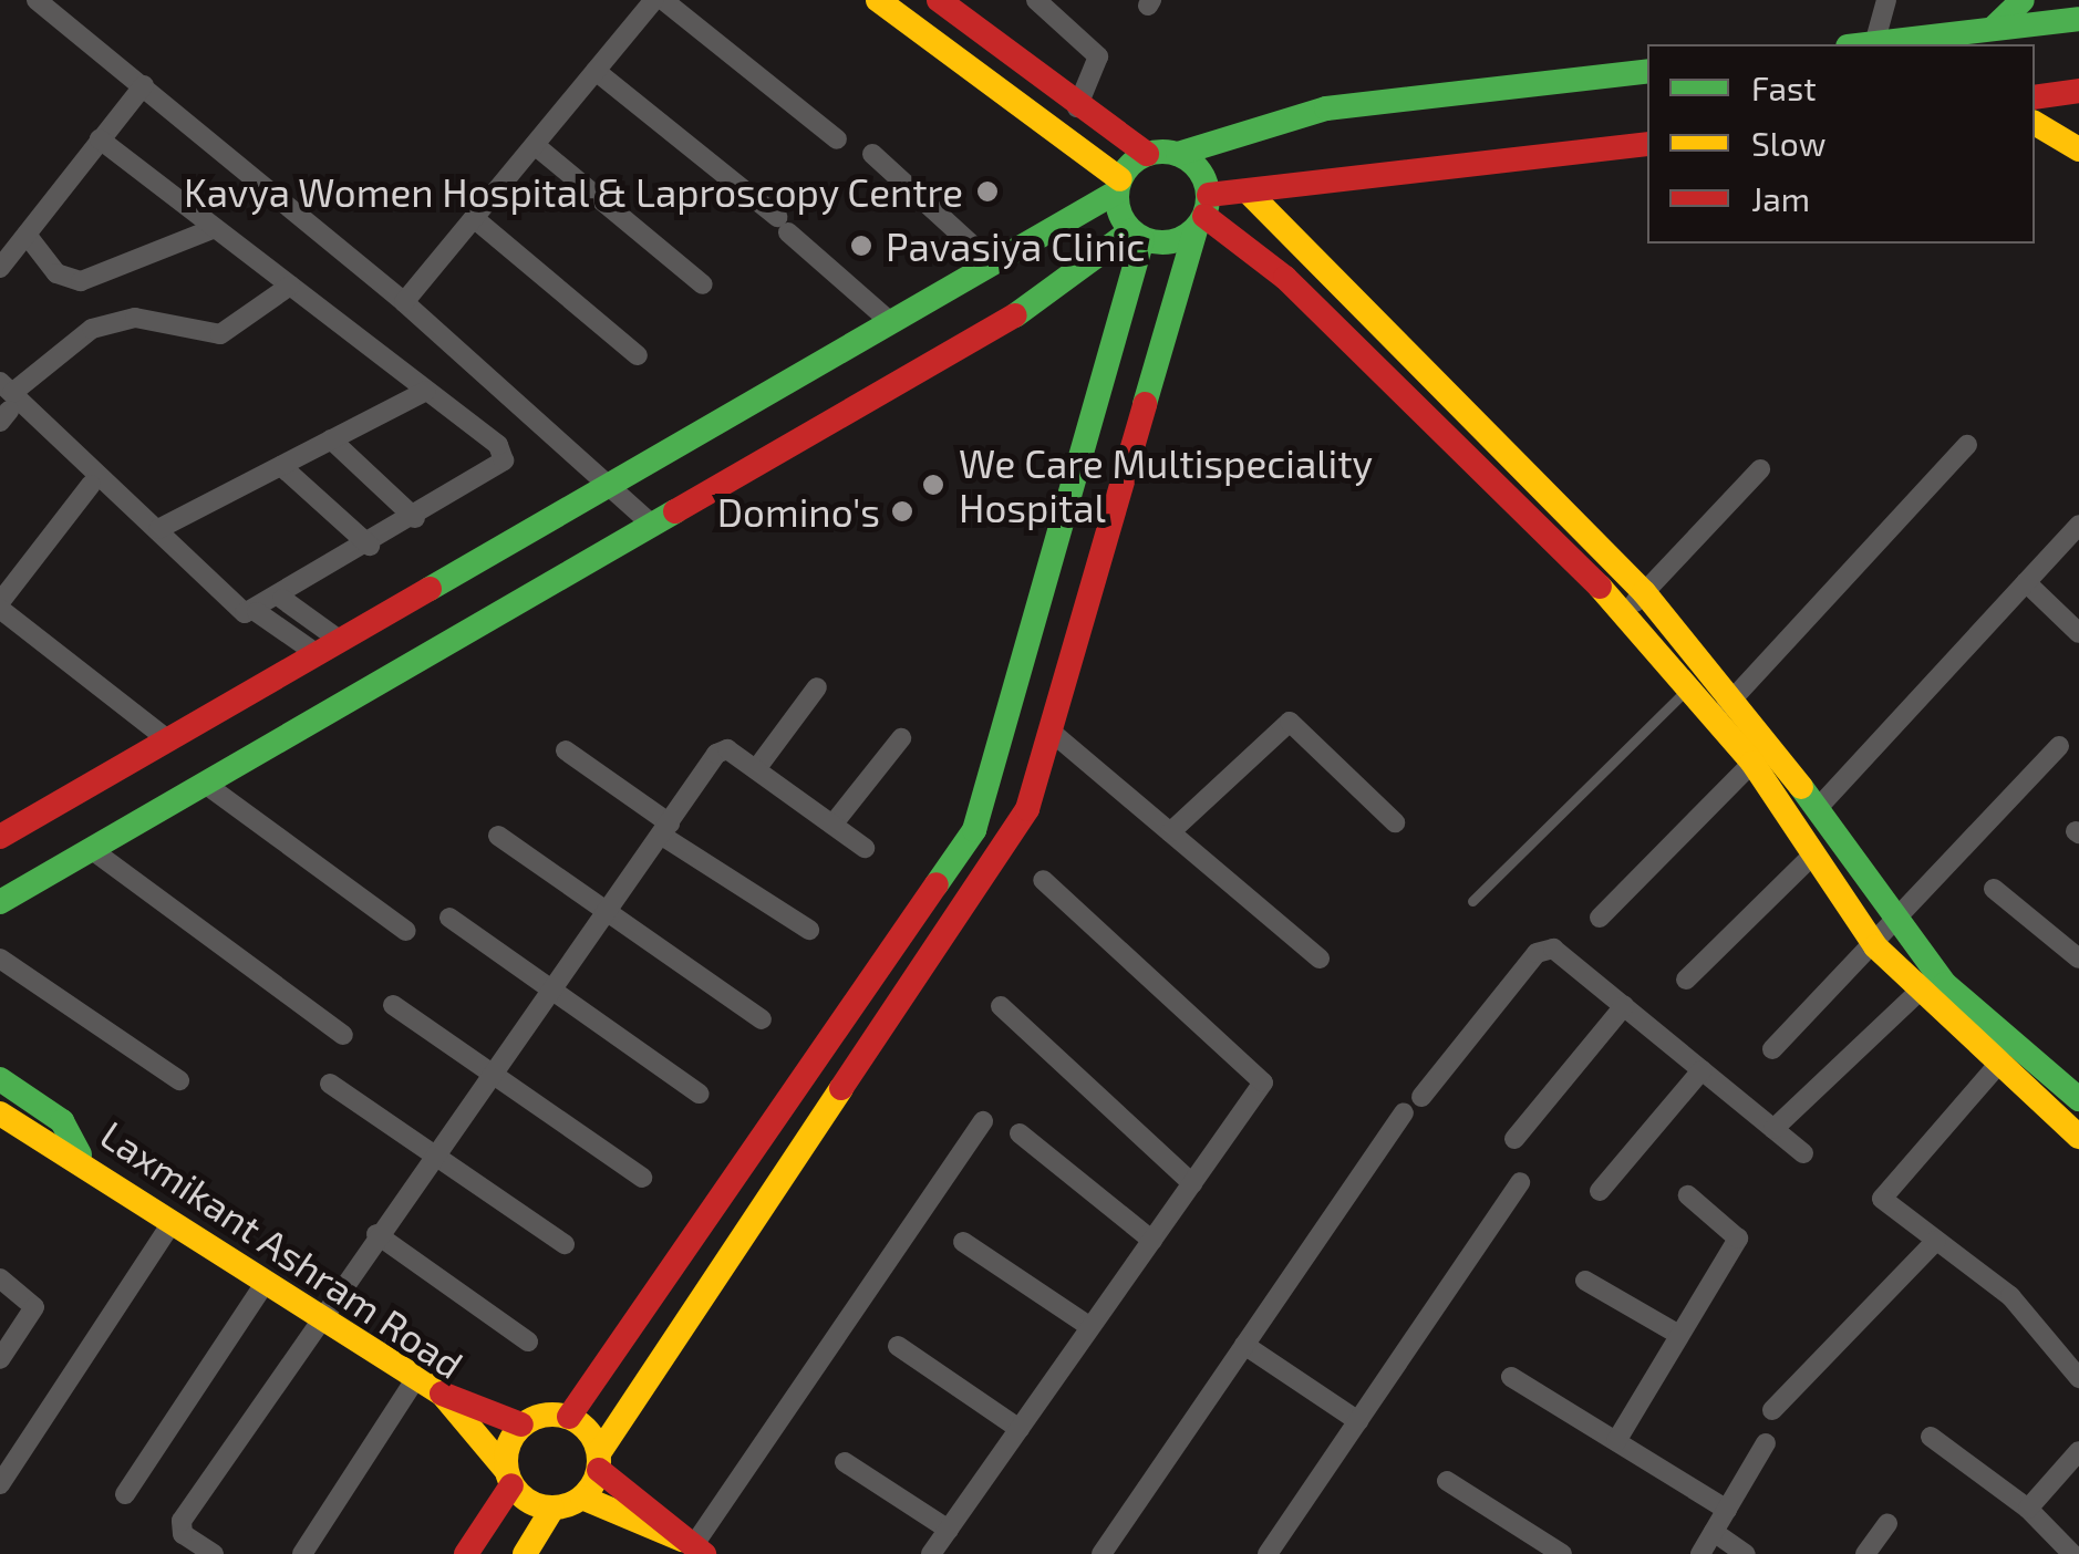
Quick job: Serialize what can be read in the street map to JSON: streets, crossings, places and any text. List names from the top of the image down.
{
  "streets": {
    "main road": ["Laxmikant Ashram Road"]
  },
  "places": [
    "Kavya Women Hospital & Laproscopy Centre",
    "Pavasiya Clinic",
    "We Care Multispeciality Hospital",
    "Domino's"
  ],
  "legend": ["Fast", "Slow", "Jam"]
}
